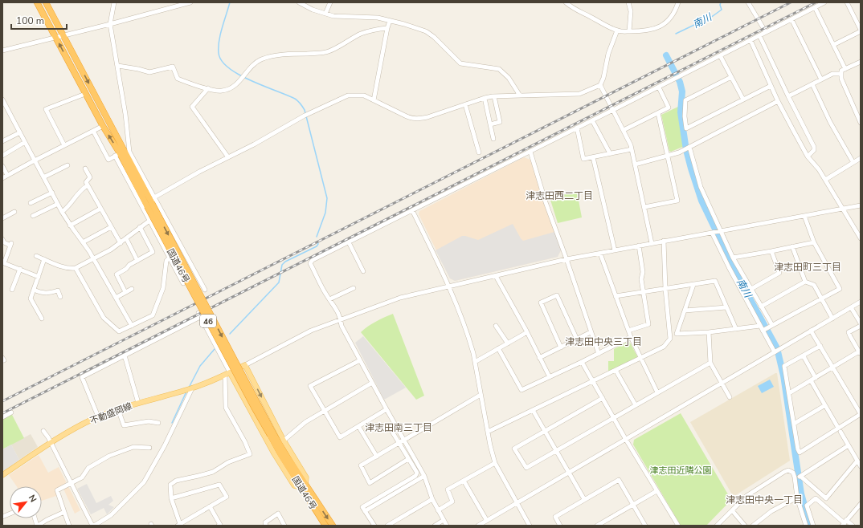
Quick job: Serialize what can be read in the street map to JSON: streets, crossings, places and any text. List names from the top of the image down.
{
  "streets": {
    "highway": ["国道46号", "46"],
    "main road": ["不動盛岡線"]
  },
  "districts": [
    "津志田西二丁目",
    "津志田町三丁目",
    "津志田中央三丁目",
    "津志田南三丁目",
    "津志田中央一丁目"
  ],
  "water": ["南川"],
  "parks": ["津志田近隣公園"],
  "scale_bar": "100 m",
  "north": "top right"
}
